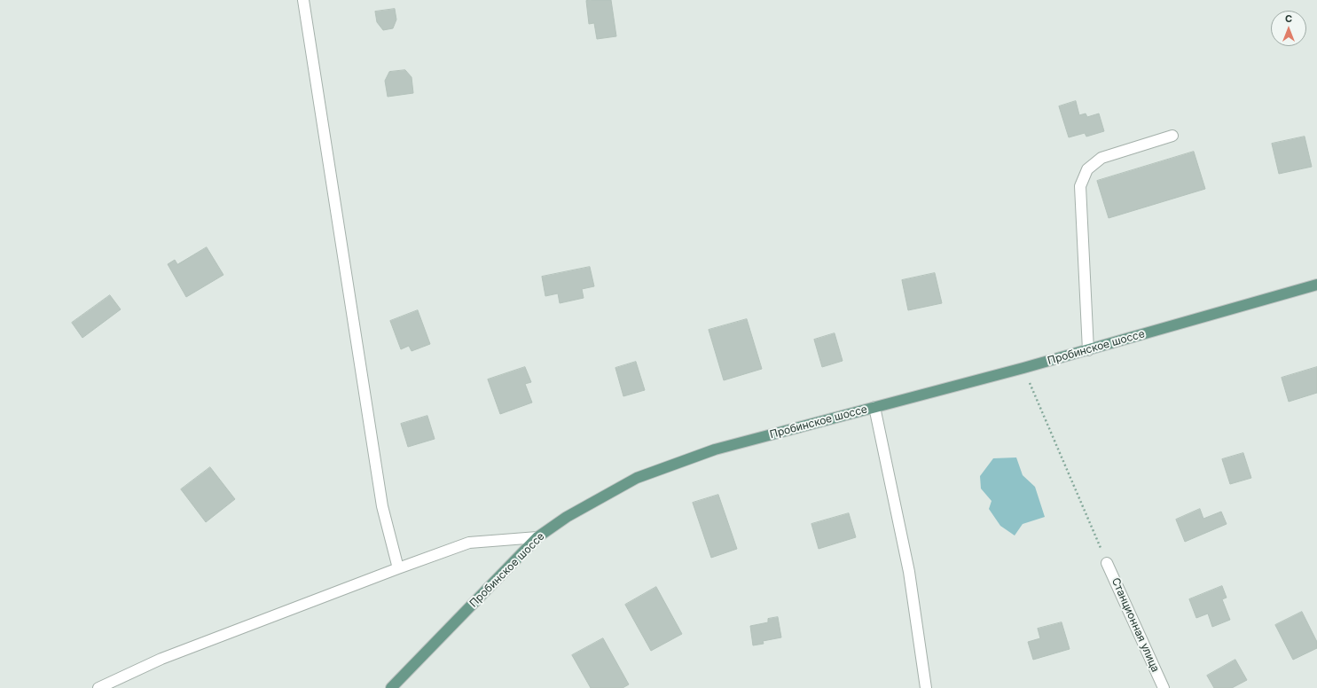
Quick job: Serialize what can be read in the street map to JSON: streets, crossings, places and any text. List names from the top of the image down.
{
  "streets": {
    "main road": ["Пробинское шоссе"],
    "street": ["Станционная улица"]
  },
  "north": "top"
}
